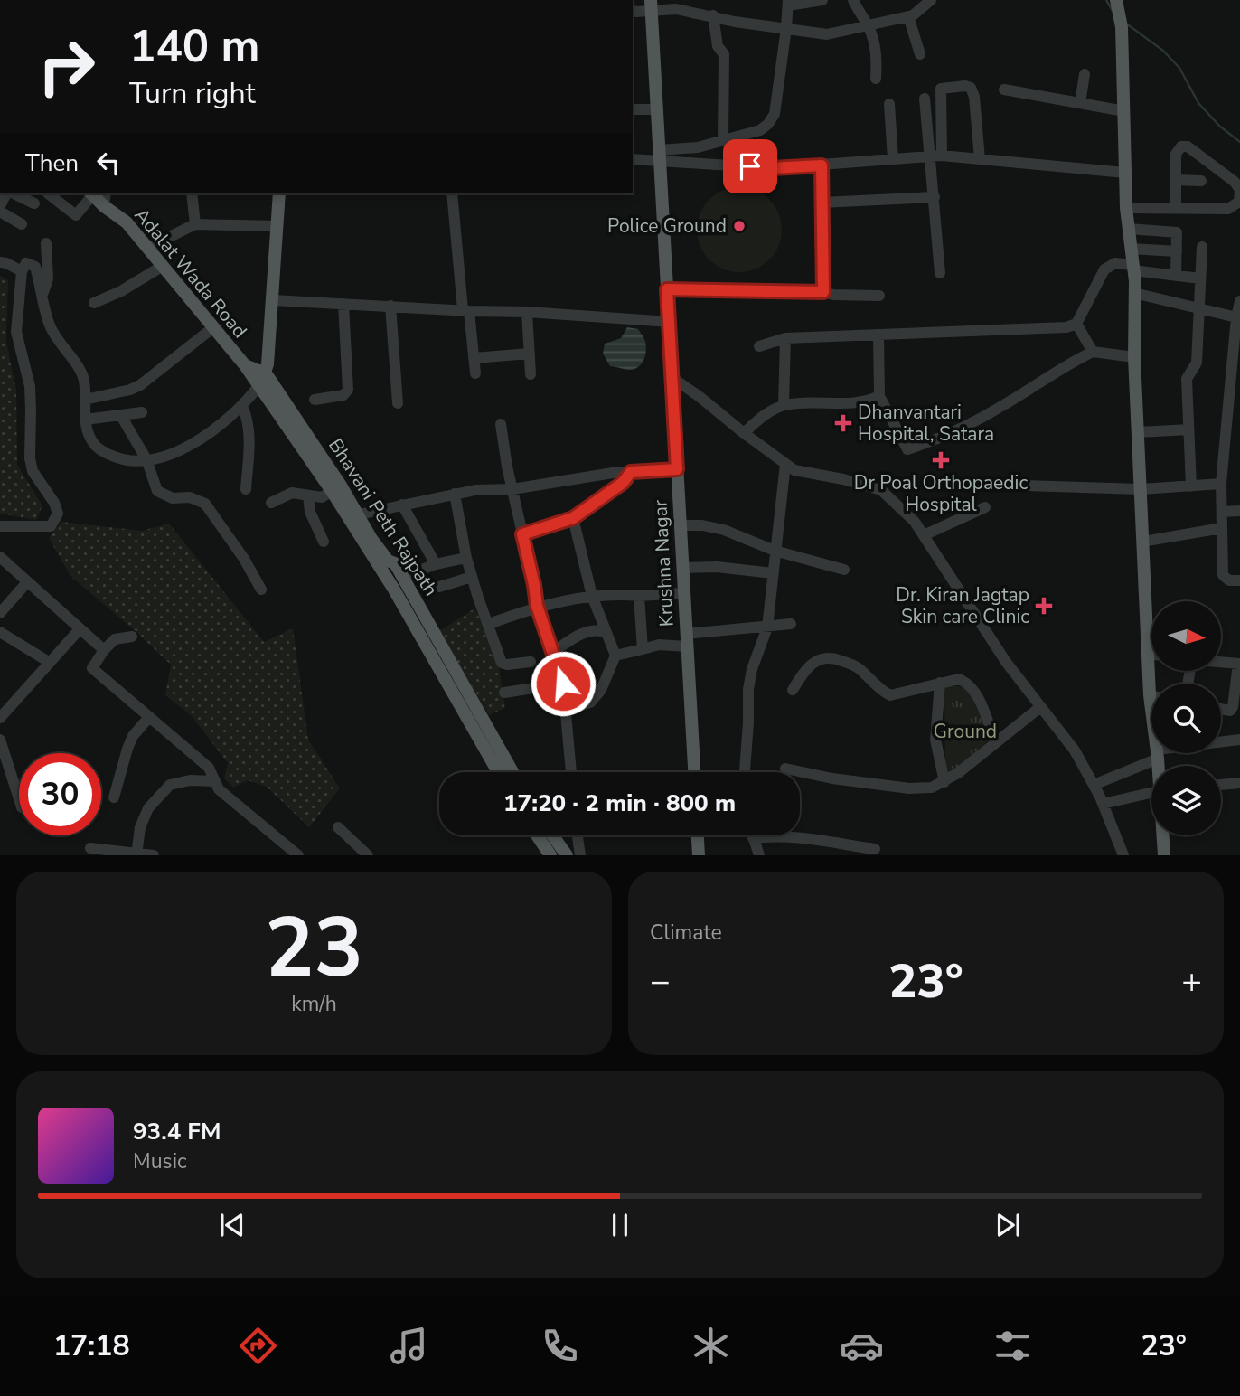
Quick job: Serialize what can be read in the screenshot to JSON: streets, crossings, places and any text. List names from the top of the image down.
{
  "streets": {
    "main road": ["Adalat Wada Road", "Bhavani Peth Rajpath", "Krushna Nagar"]
  },
  "crossings": [
    ["Adalat Wada Road", "Bhavani Peth Rajpath"]
  ],
  "parks": ["Ground"],
  "places": {
    "other": ["Police Ground"],
    "health": ["Dhanvantari Hospital, Satara", "Dr Poal Orthopaedic Hospital", "Dr. Kiran Jagtap Skin care Clinic"]
  },
  "north": "right",
  "page": {
    "turn": ["140 m", "Turn right"],
    "then": "Then",
    "limit": "30",
    "trip": "17:20 · 2 min · 800 m",
    "tile": [
      ["23", "km/h"],
      "Climate"
    ],
    "heat": ["−", "23°", "+"],
    "song": ["93.4 FM", "Music"],
    "tabs": ["17:18", "23°"]
  }
}
